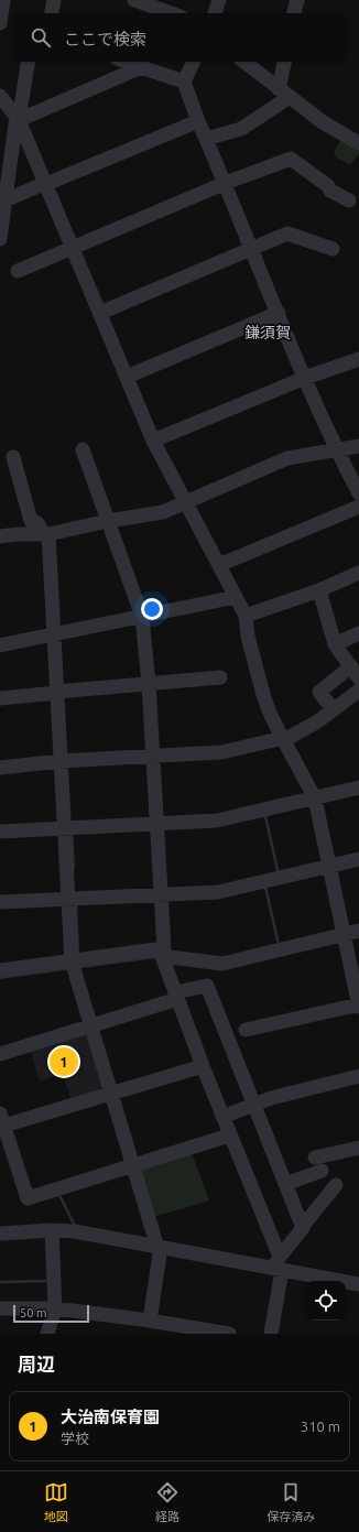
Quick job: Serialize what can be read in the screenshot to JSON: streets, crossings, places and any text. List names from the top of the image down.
{
  "districts": ["鎌須賀"],
  "scale_bar": "50 m",
  "page": {
    "search": "ここで検索",
    "pins": "1",
    "scale": "50 m",
    "heading": "周辺",
    "list": [
      {
        "mark": "1",
        "name": "大治南保育園",
        "note": "学校",
        "value": "310 m"
      }
    ],
    "nav": ["地図", "経路", "保存済み"]
  }
}
